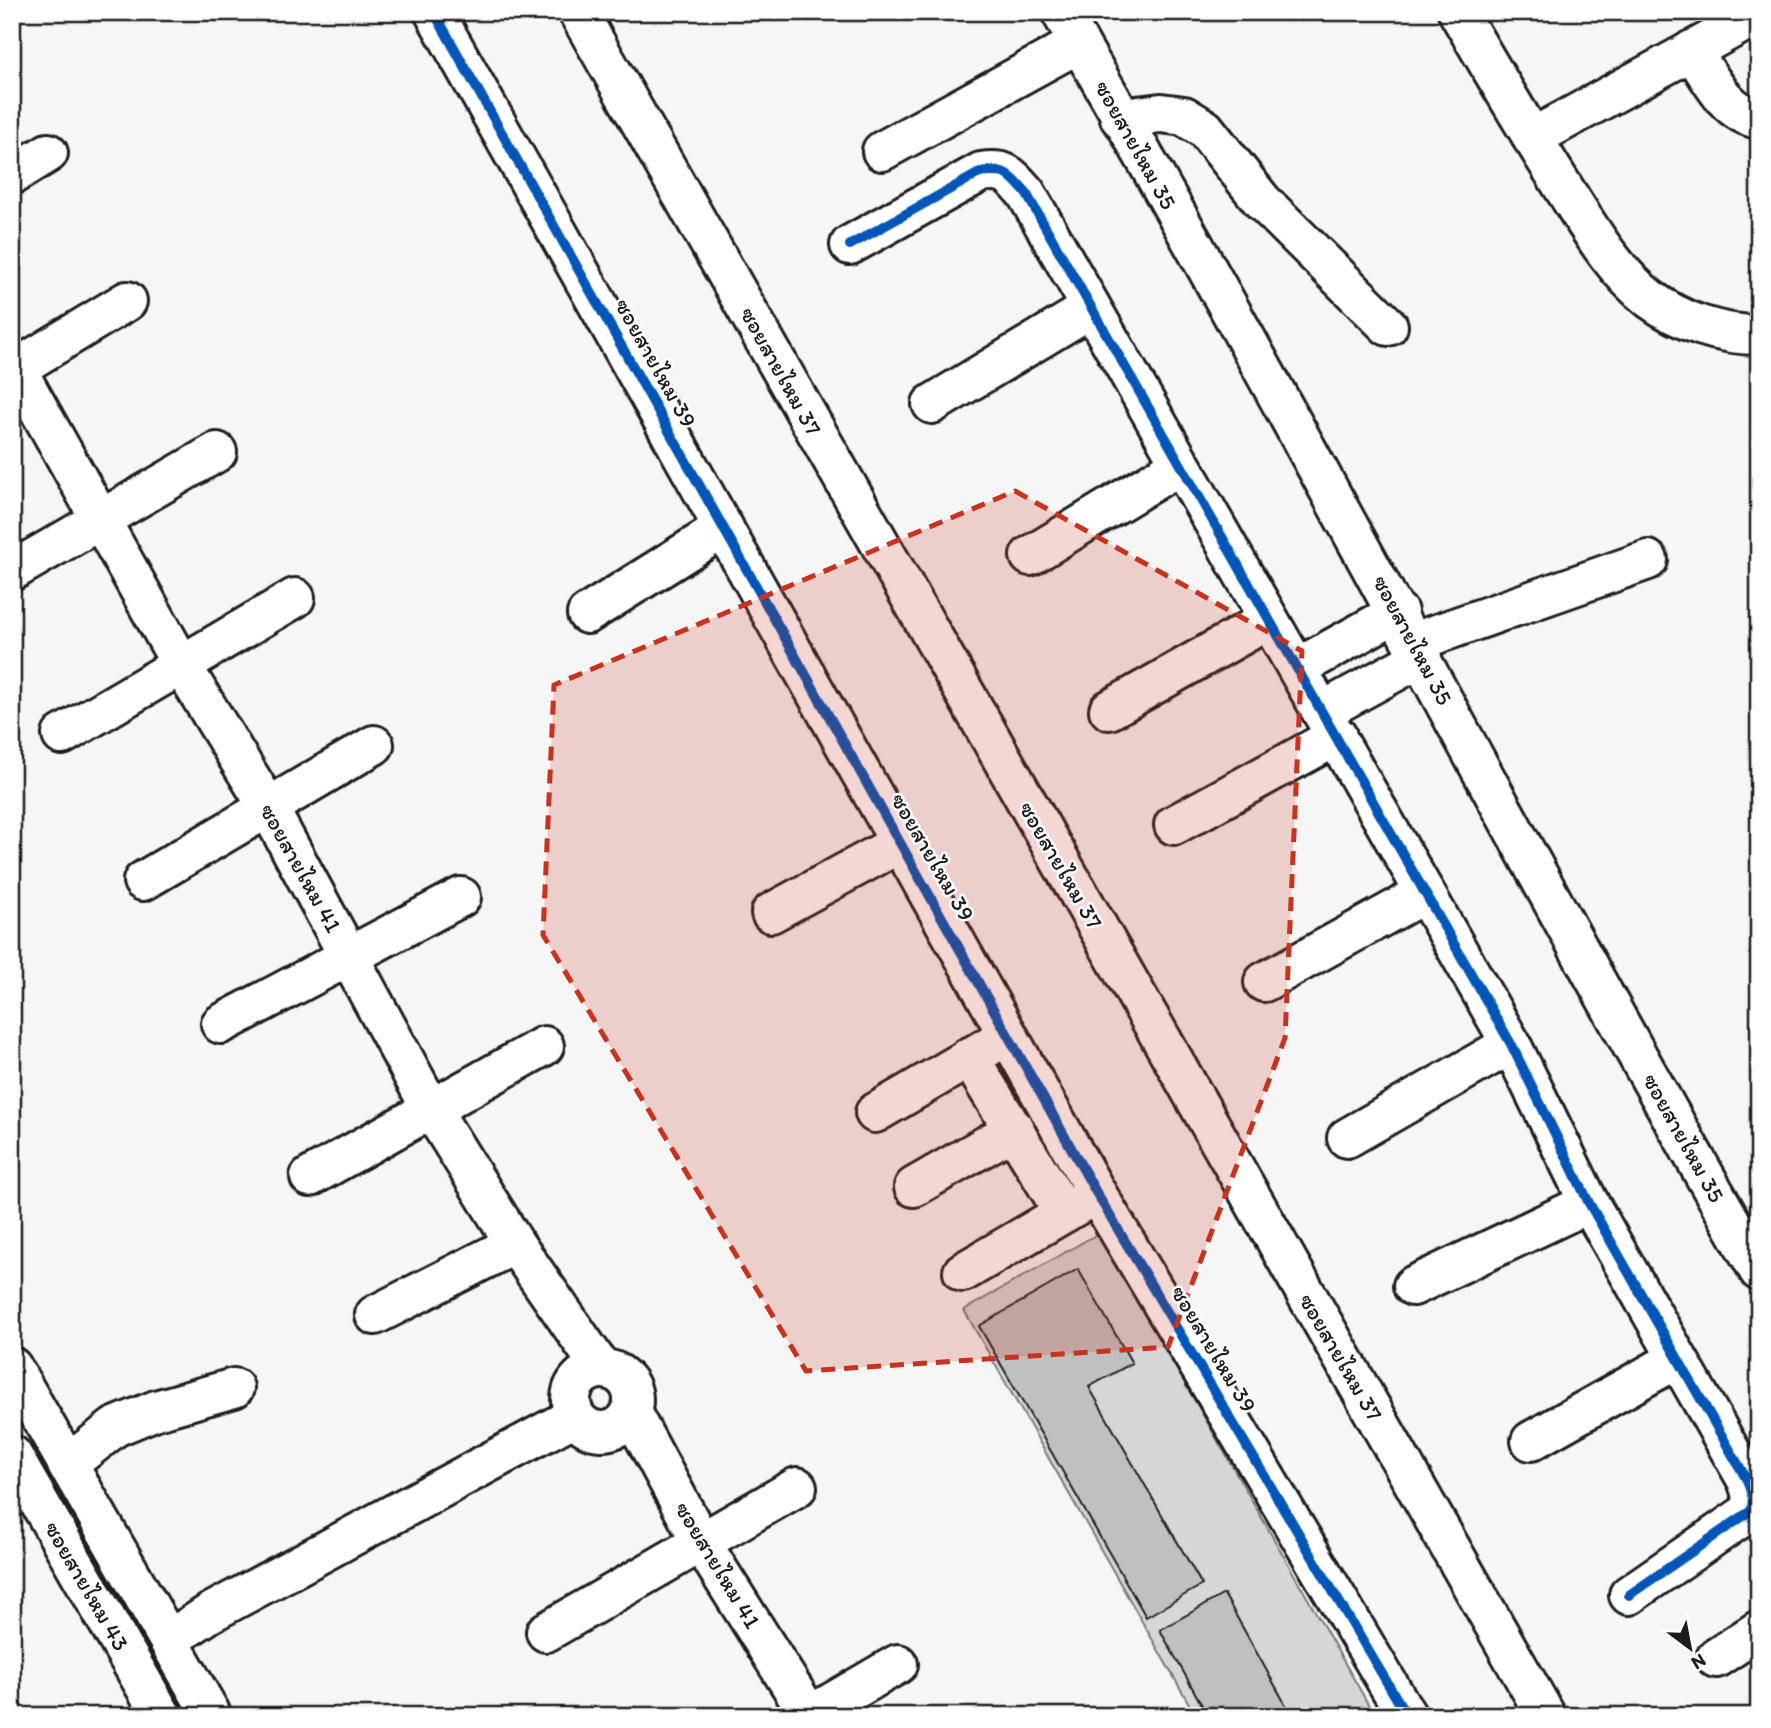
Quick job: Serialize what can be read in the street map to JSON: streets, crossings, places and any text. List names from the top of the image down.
{
  "streets": {
    "street": [
      "ซอยสายไหม 35",
      "ซอยสายไหม 39",
      "ซอยสายไหม 37",
      "ซอยสายไหม 41",
      "ซอยสายไหม 43"
    ]
  },
  "north": "bottom right"
}
